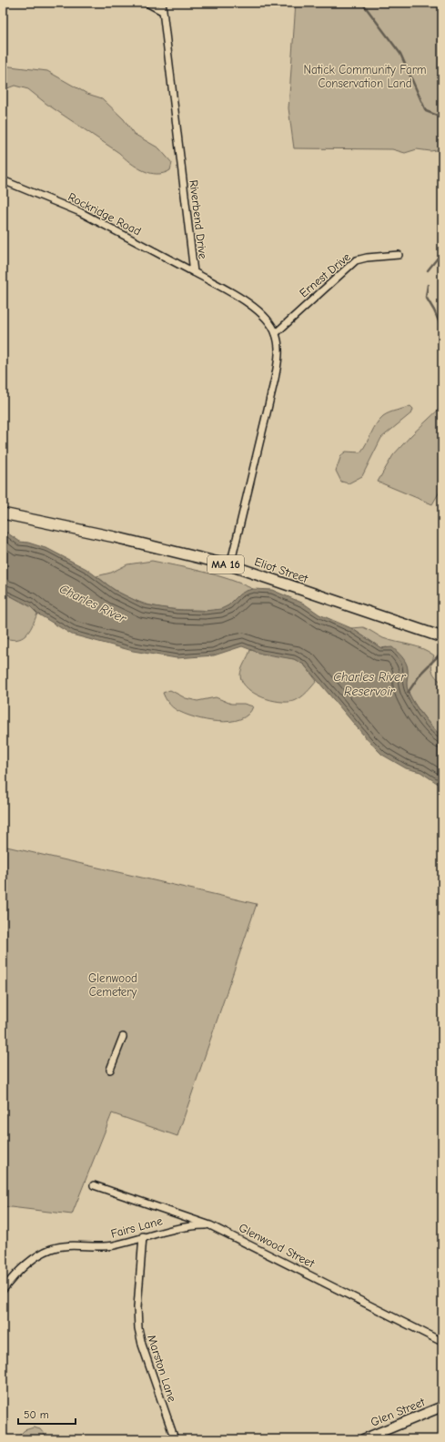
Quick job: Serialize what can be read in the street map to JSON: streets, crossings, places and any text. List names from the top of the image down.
{
  "streets": {
    "main road": ["MA 16", "Eliot Street"],
    "street": [
      "Rockridge Road",
      "Riverbend Drive",
      "Ernest Drive",
      "Fairs Lane",
      "Glenwood Street",
      "Marston Lane",
      "Glen Street"
    ]
  },
  "crossings": [
    ["Rockridge Road", "Riverbend Drive"],
    ["Riverbend Drive", "Ernest Drive"],
    ["Riverbend Drive", "Eliot Street"],
    ["Fairs Lane", "Glenwood Street"],
    ["Fairs Lane", "Marston Lane"]
  ],
  "water": ["Charles River", "Charles River Reservoir"],
  "parks": ["Natick Community Farm Conservation Land", "Glenwood Cemetery"],
  "scale_bar": "50 m"
}
